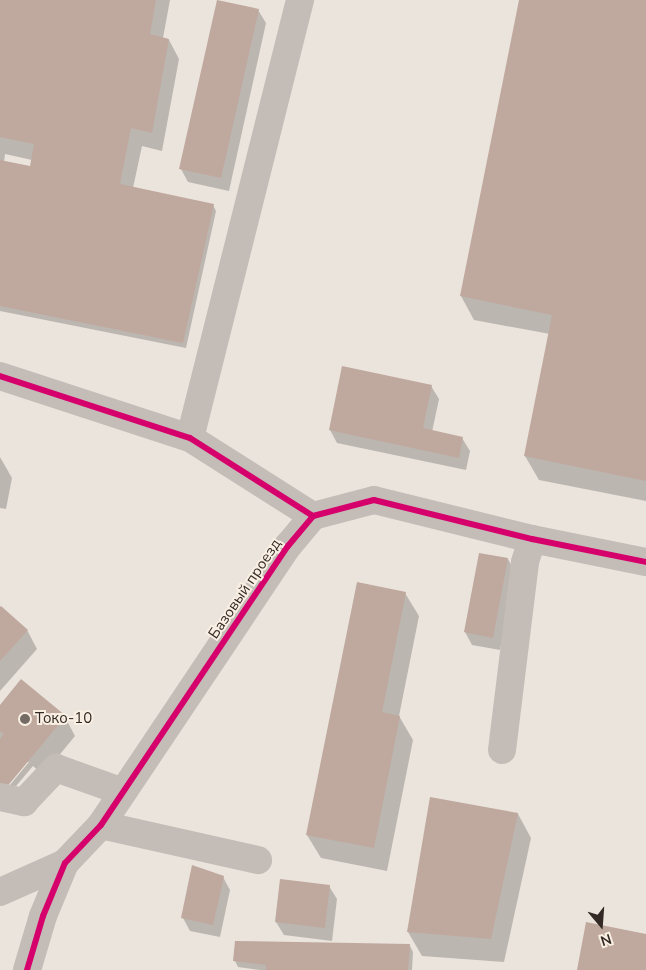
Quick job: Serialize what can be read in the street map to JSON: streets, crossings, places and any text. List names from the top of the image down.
{
  "streets": {
    "street": ["Базовый проезд"]
  },
  "places": ["Токо-10"],
  "north": "bottom"
}
